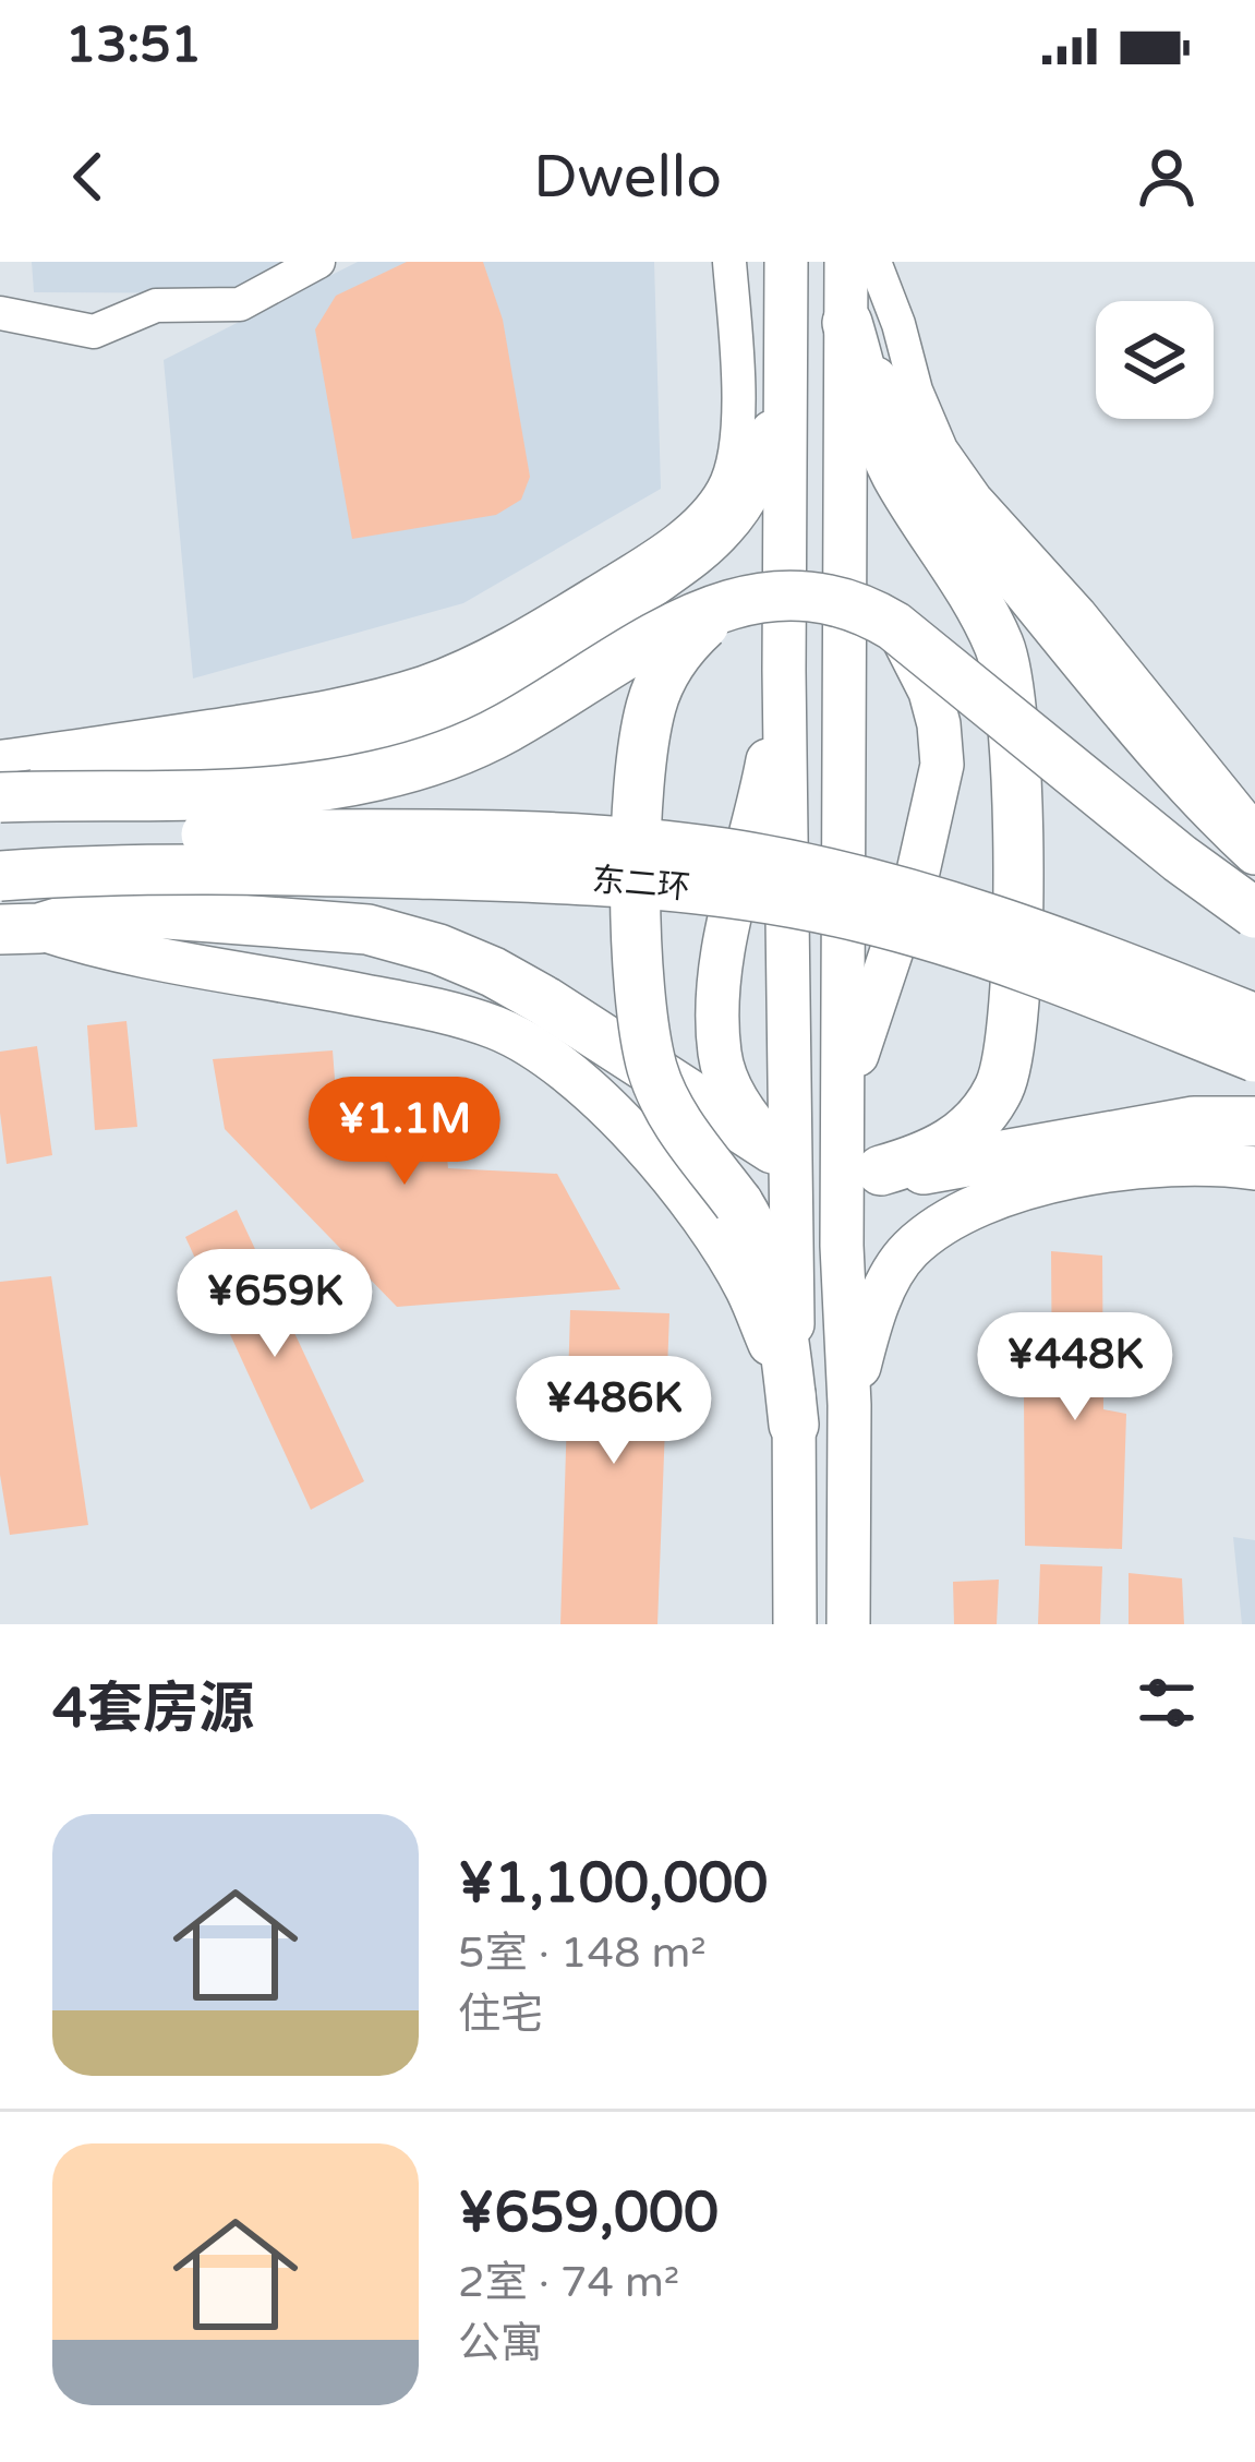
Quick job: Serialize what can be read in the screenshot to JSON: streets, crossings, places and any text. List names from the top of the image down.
{
  "streets": {
    "highway": ["东二环"]
  },
  "page": {
    "status": "13:51",
    "header": "Dwello",
    "price": [
      "¥1.1M",
      "¥659K",
      "¥448K",
      "¥486K"
    ],
    "heading": "4套房源",
    "list": [
      {
        "name": "¥1,100,000",
        "note": "5室 · 148 m² · 住宅"
      },
      {
        "name": "¥659,000",
        "note": "2室 · 74 m² · 公寓"
      }
    ]
  }
}
